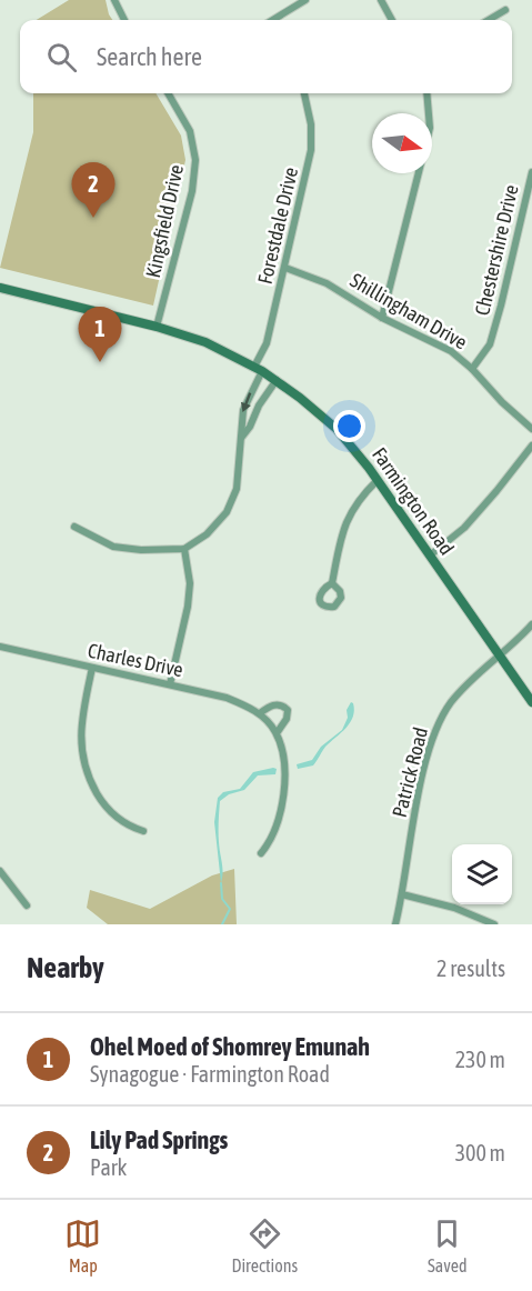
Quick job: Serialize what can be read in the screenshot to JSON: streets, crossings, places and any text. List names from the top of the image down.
{
  "streets": {
    "street": [
      "Kingsfield Drive",
      "Forestdale Drive",
      "Chestershire Drive",
      "Shillingham Drive",
      "Farmington Road",
      "Charles Drive",
      "Patrick Road"
    ]
  },
  "crossings": [
    ["Kingsfield Drive", "Farmington Road"],
    ["Forestdale Drive", "Shillingham Drive"],
    ["Forestdale Drive", "Farmington Road"],
    ["Chestershire Drive", "Shillingham Drive"],
    ["Farmington Road", "Patrick Road"]
  ],
  "north": "right",
  "page": {
    "search": "Search here",
    "pins": ["2", "1"],
    "heading": ["Nearby", "2 results"],
    "list": [
      {
        "mark": "1",
        "name": "Ohel Moed of Shomrey Emunah",
        "note": "Synagogue · Farmington Road",
        "value": "230 m"
      },
      {
        "mark": "2",
        "name": "Lily Pad Springs",
        "note": "Park",
        "value": "300 m"
      }
    ],
    "nav": ["Map", "Directions", "Saved"]
  }
}
